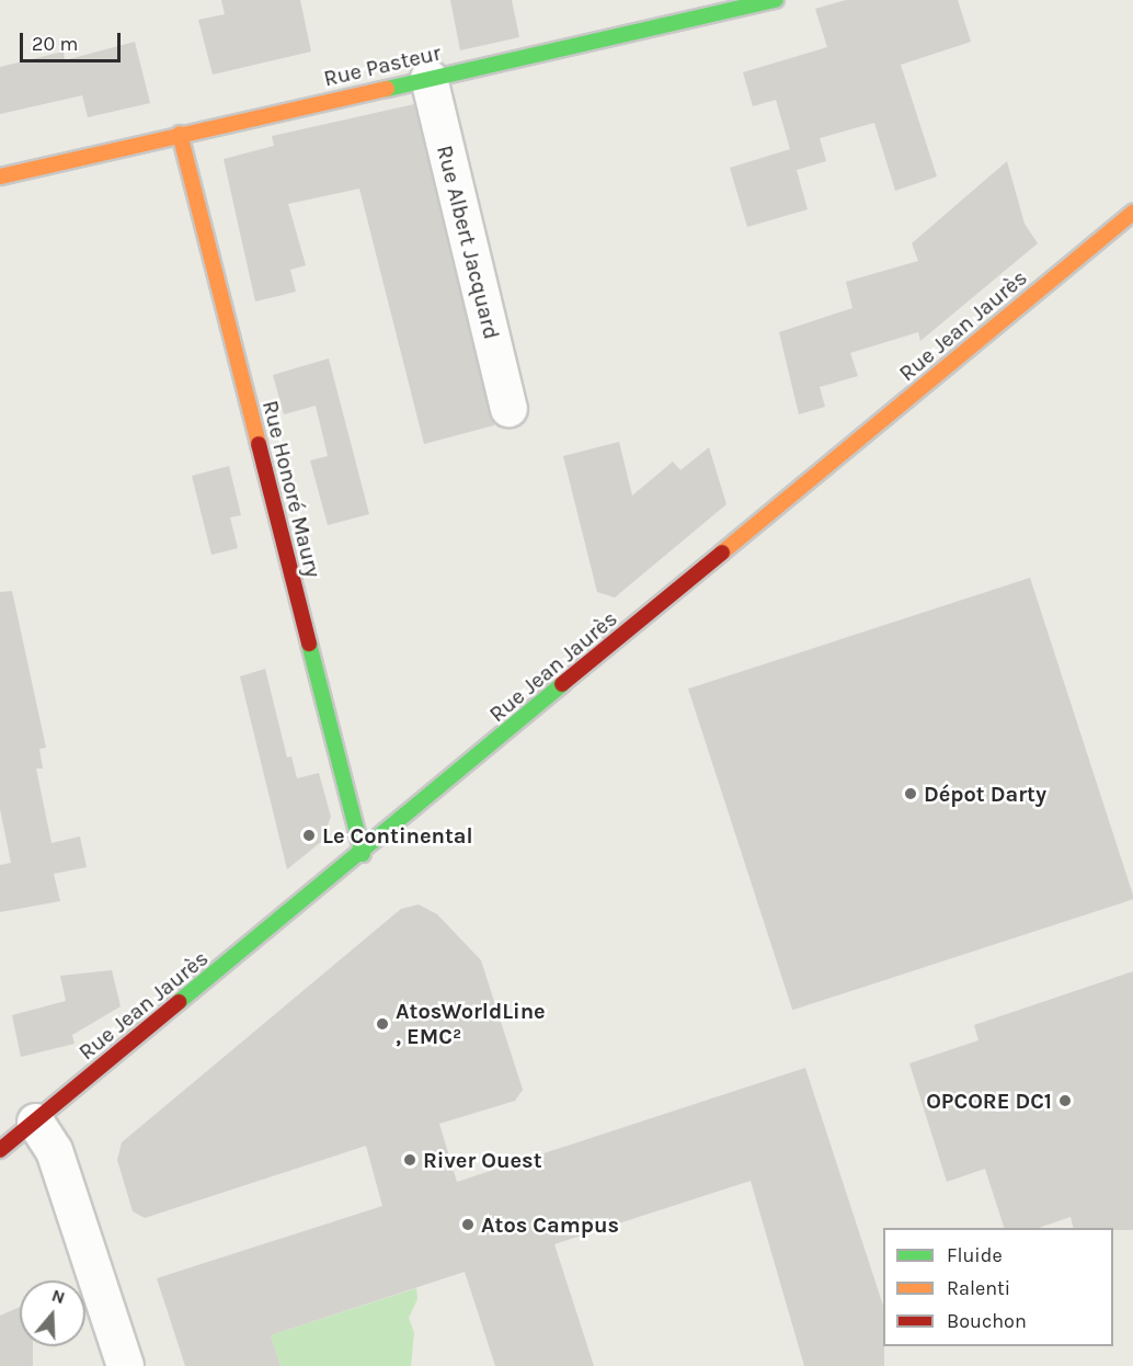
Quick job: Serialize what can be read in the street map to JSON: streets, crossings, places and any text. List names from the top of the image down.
{
  "streets": {
    "street": [
      "Rue Pasteur",
      "Rue Albert Jacquard",
      "Rue Jean Jaurès",
      "Rue Honoré Maury"
    ]
  },
  "crossings": [
    ["Rue Pasteur", "Rue Albert Jacquard"],
    ["Rue Pasteur", "Rue Honoré Maury"],
    ["Rue Jean Jaurès", "Rue Honoré Maury"]
  ],
  "places": [
    "Dépot Darty",
    "Le Continental",
    "AtosWorldLine , EMC²",
    "OPCORE DC1",
    "River Ouest",
    "Atos Campus"
  ],
  "legend": ["Fluide", "Ralenti", "Bouchon"],
  "scale_bar": "20 m",
  "north": "top"
}
